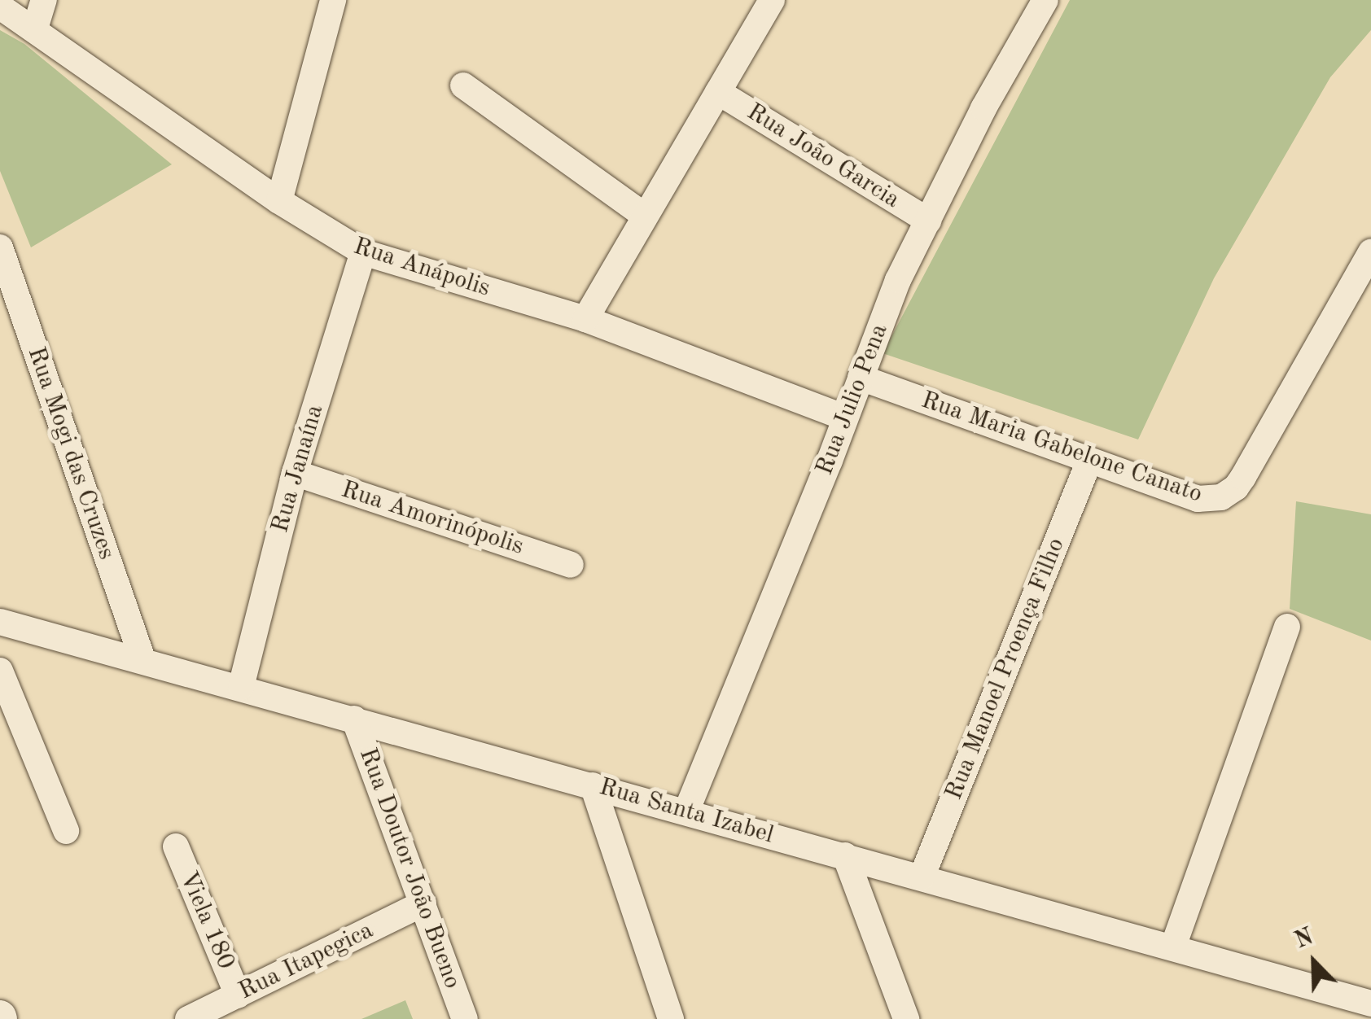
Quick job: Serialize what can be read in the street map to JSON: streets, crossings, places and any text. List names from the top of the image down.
{
  "streets": {
    "street": [
      "Rua João Garcia",
      "Rua Anápolis",
      "Rua Julio Pena",
      "Rua Maria Gabelone Canato",
      "Rua Mogi das Cruzes",
      "Rua Janaína",
      "Rua Amorinópolis",
      "Rua Manoel Proença Filho",
      "Rua Santa Izabel",
      "Rua Doutor João Bueno",
      "Viela 180",
      "Rua Itapegica"
    ]
  },
  "crossings": [
    ["Rua João Garcia", "Rua Julio Pena"],
    ["Rua Anápolis", "Rua Julio Pena"],
    ["Rua Anápolis", "Rua Janaína"],
    ["Rua Julio Pena", "Rua Maria Gabelone Canato"],
    ["Rua Julio Pena", "Rua Santa Izabel"],
    ["Rua Maria Gabelone Canato", "Rua Manoel Proença Filho"],
    ["Rua Mogi das Cruzes", "Rua Santa Izabel"],
    ["Rua Janaína", "Rua Amorinópolis"],
    ["Rua Janaína", "Rua Santa Izabel"],
    ["Rua Manoel Proença Filho", "Rua Santa Izabel"],
    ["Rua Santa Izabel", "Rua Doutor João Bueno"],
    ["Rua Doutor João Bueno", "Rua Itapegica"],
    ["Viela 180", "Rua Itapegica"]
  ],
  "north": "top left"
}
